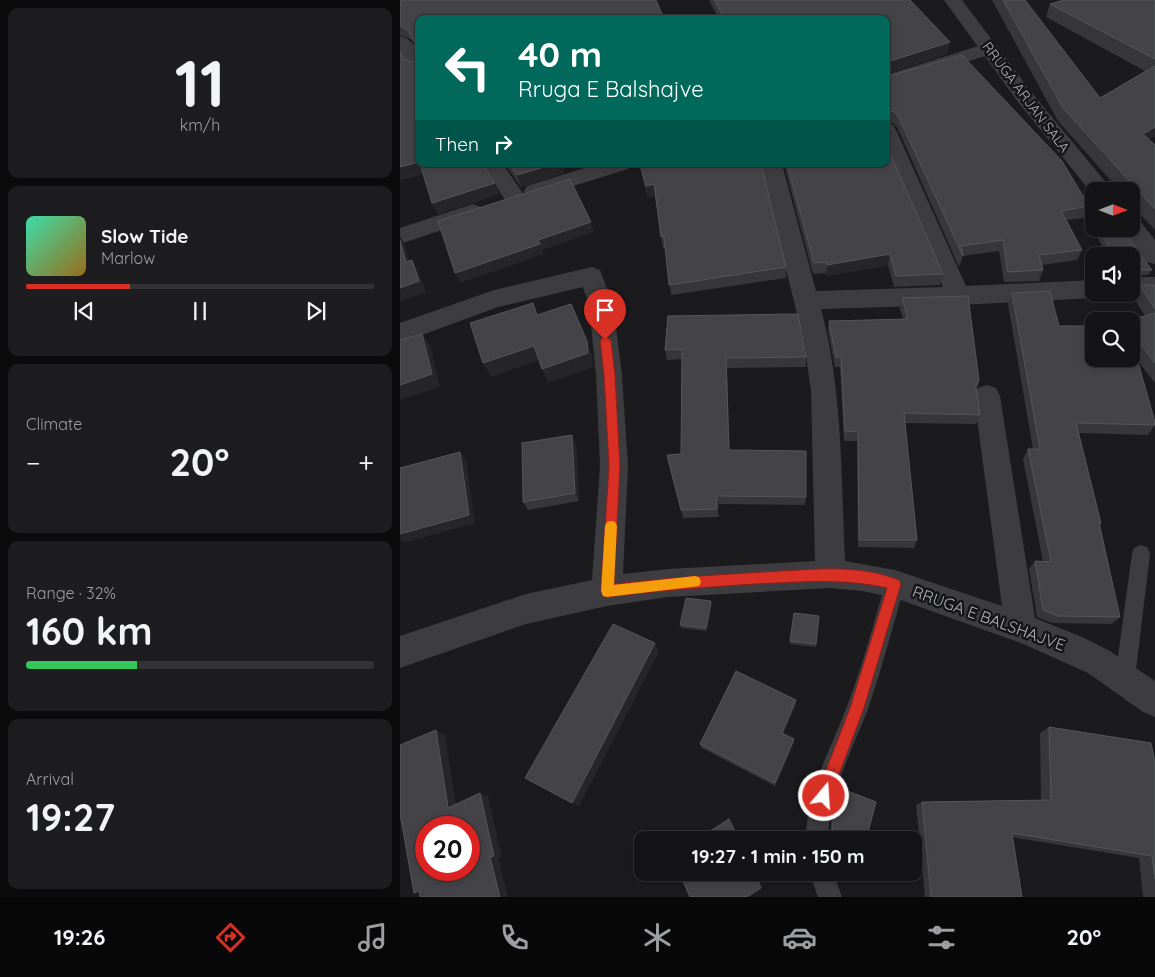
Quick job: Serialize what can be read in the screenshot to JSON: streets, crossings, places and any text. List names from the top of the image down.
{
  "streets": {
    "street": ["RRUGA ARJAN SALA", "RRUGA E BALSHAJVE"]
  },
  "north": "right",
  "page": {
    "tile": [
      ["11", "km/h"],
      "Climate",
      ["Range · 32%", "160 km"],
      ["Arrival", "19:27"]
    ],
    "turn": ["40 m", "Rruga E Balshajve"],
    "then": "Then",
    "song": ["Slow Tide", "Marlow"],
    "heat": ["−", "20°", "+"],
    "limit": "20",
    "trip": "19:27 · 1 min · 150 m",
    "tabs": ["19:26", "20°"]
  }
}
